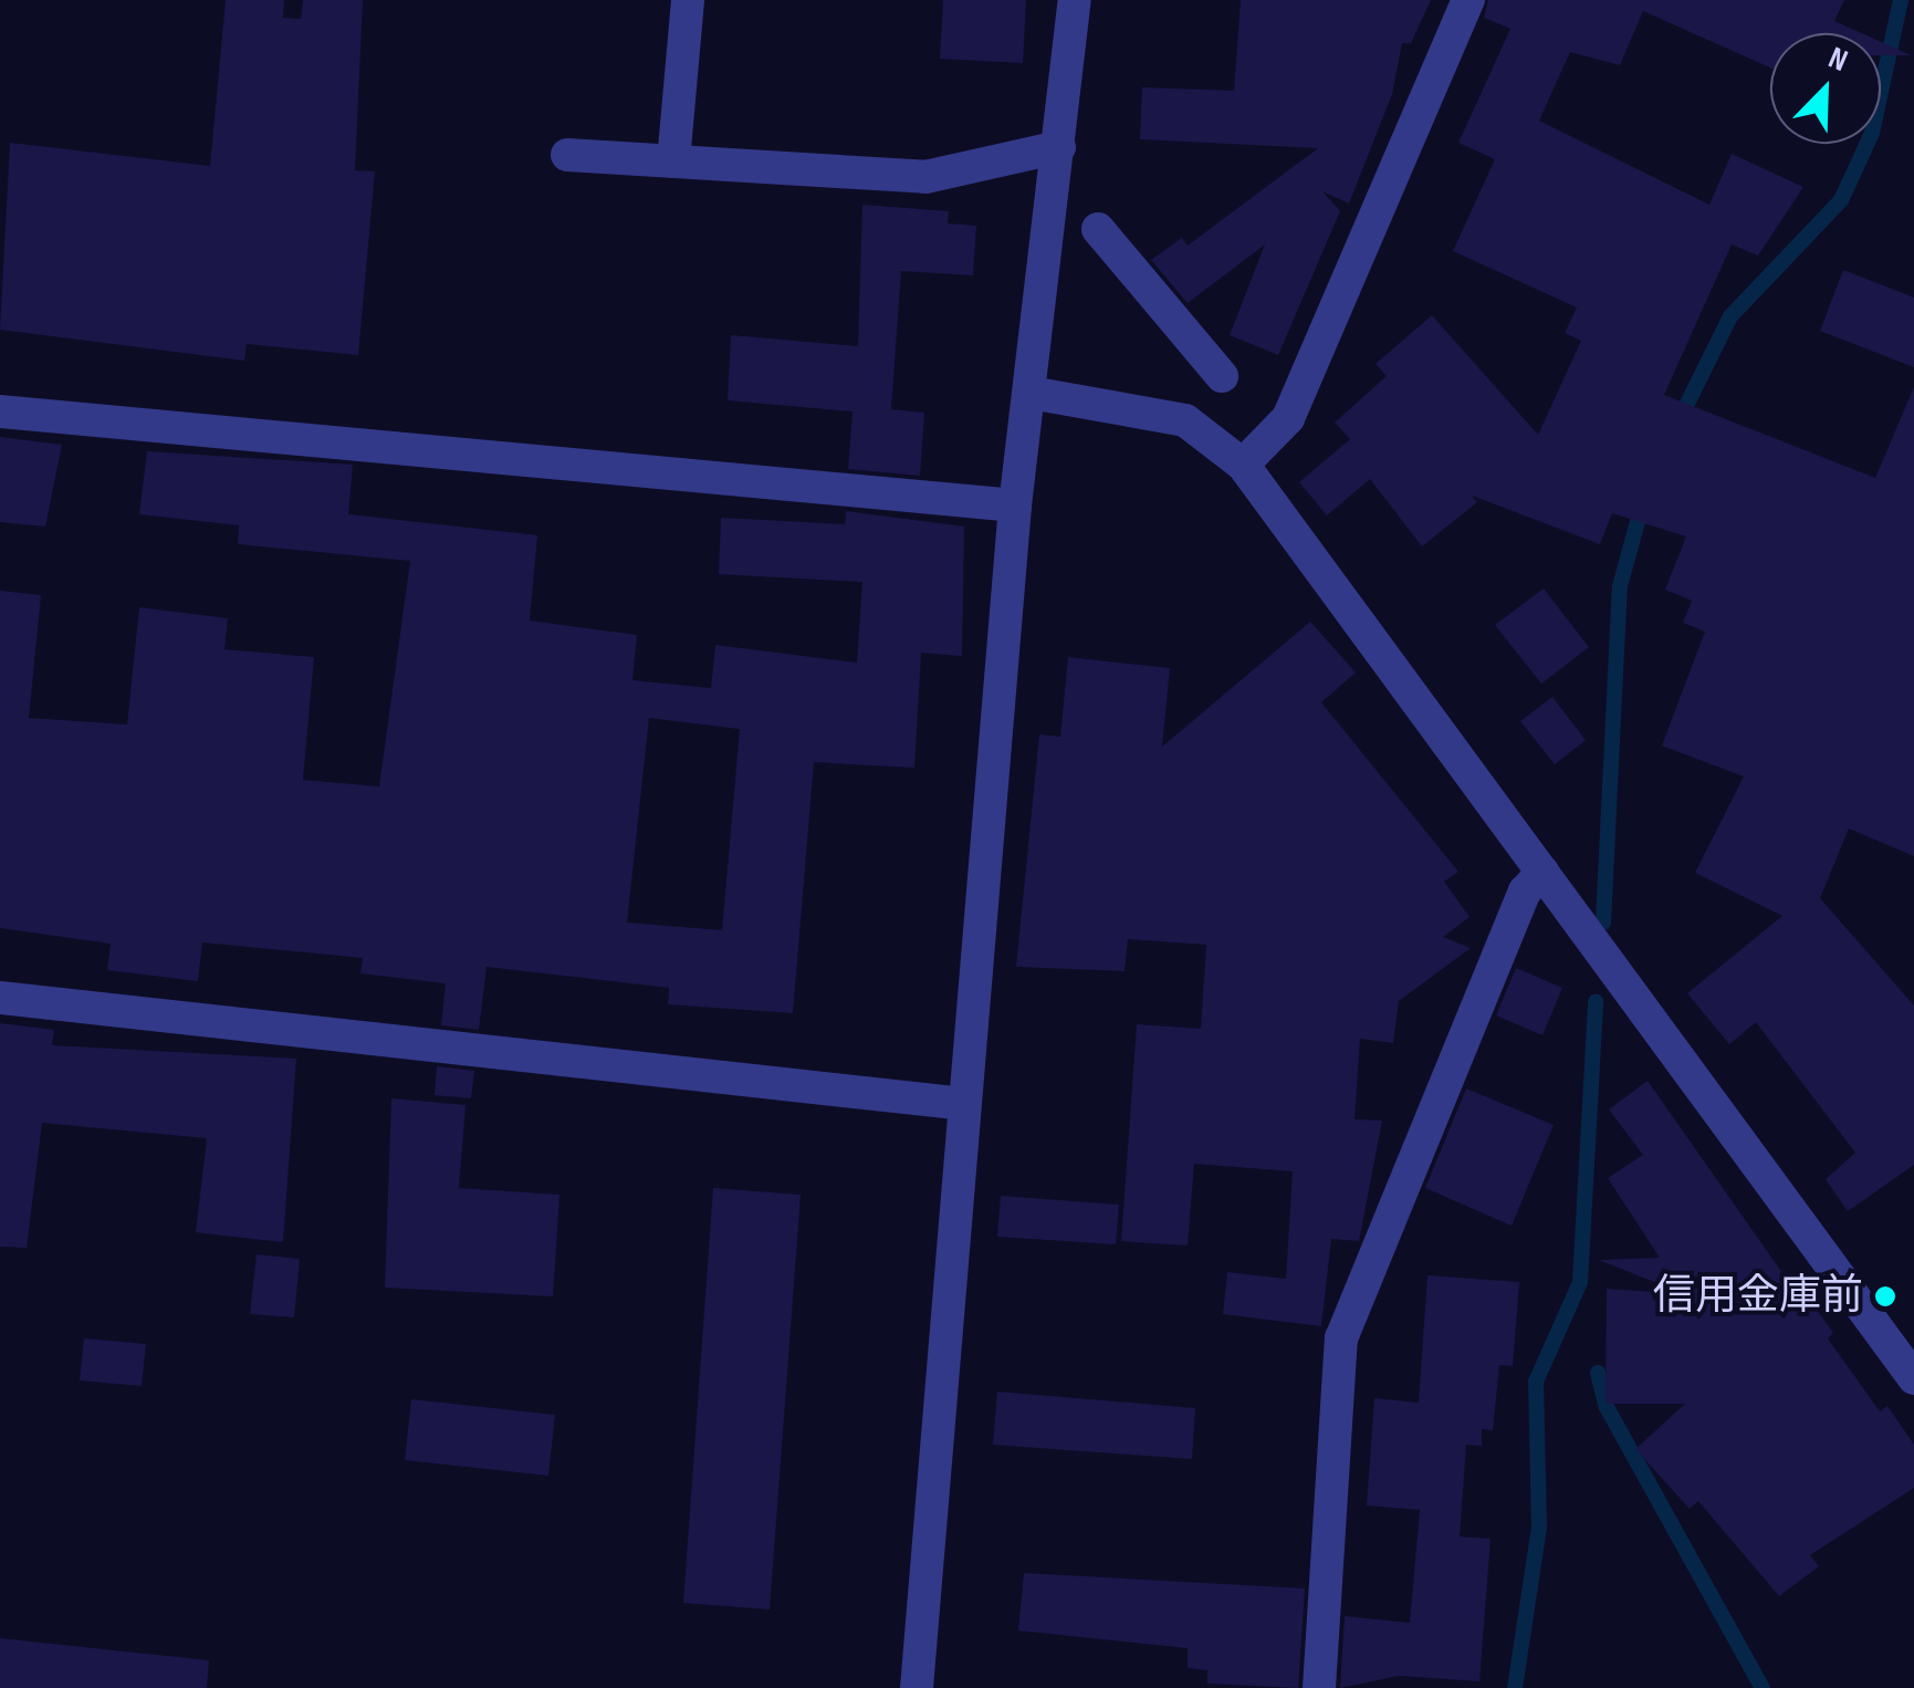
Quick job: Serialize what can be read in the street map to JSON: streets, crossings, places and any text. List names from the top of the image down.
{
  "places": ["信用金庫前"],
  "north": "top right"
}
